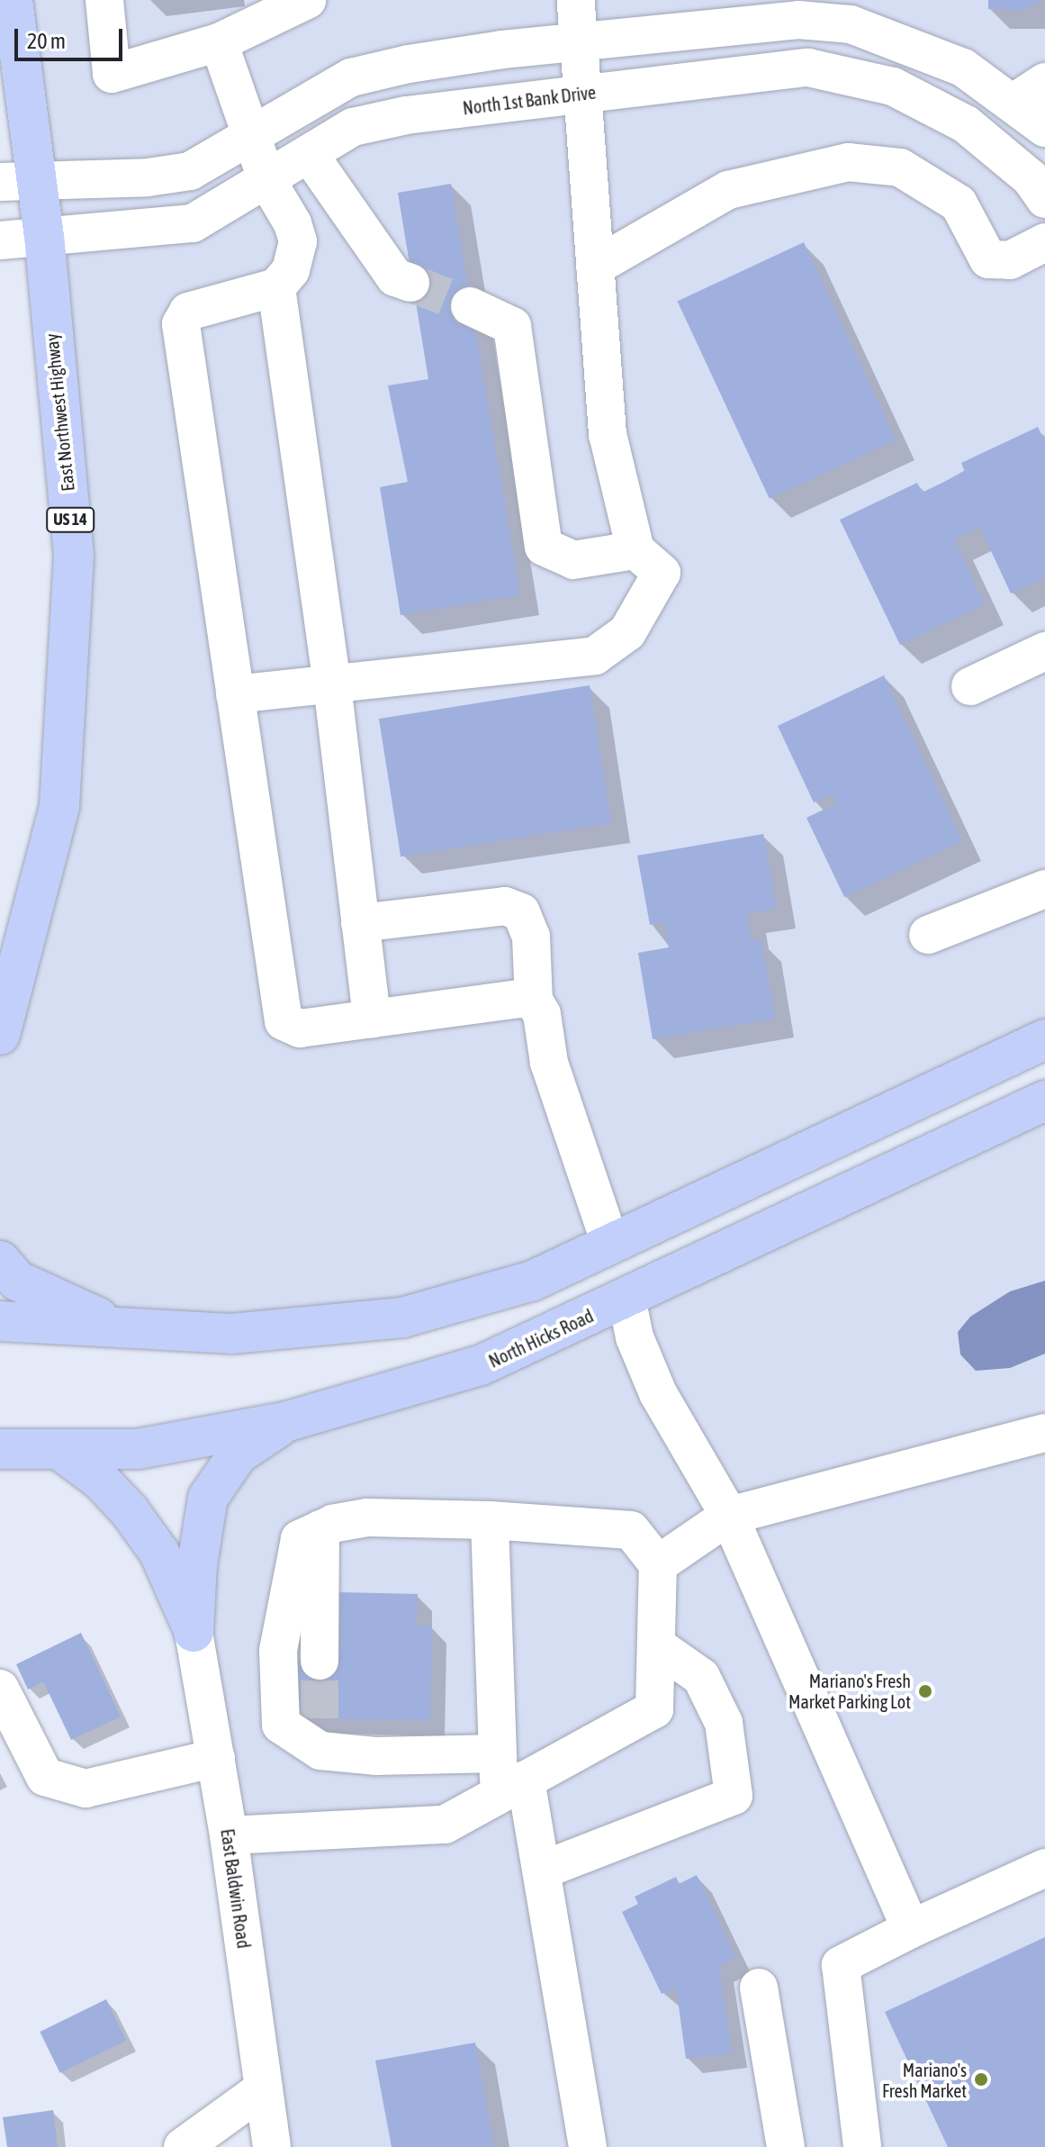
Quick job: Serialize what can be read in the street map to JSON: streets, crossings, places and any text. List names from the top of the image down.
{
  "streets": {
    "main road": ["East Northwest Highway", "US 14", "North Hicks Road"],
    "street": ["North 1st Bank Drive", "East Baldwin Road"]
  },
  "crossings": [
    ["North 1st Bank Drive", "East Northwest Highway"]
  ],
  "places": ["Mariano's Fresh Market Parking Lot", "Mariano's Fresh Market"],
  "scale_bar": "20 m"
}
